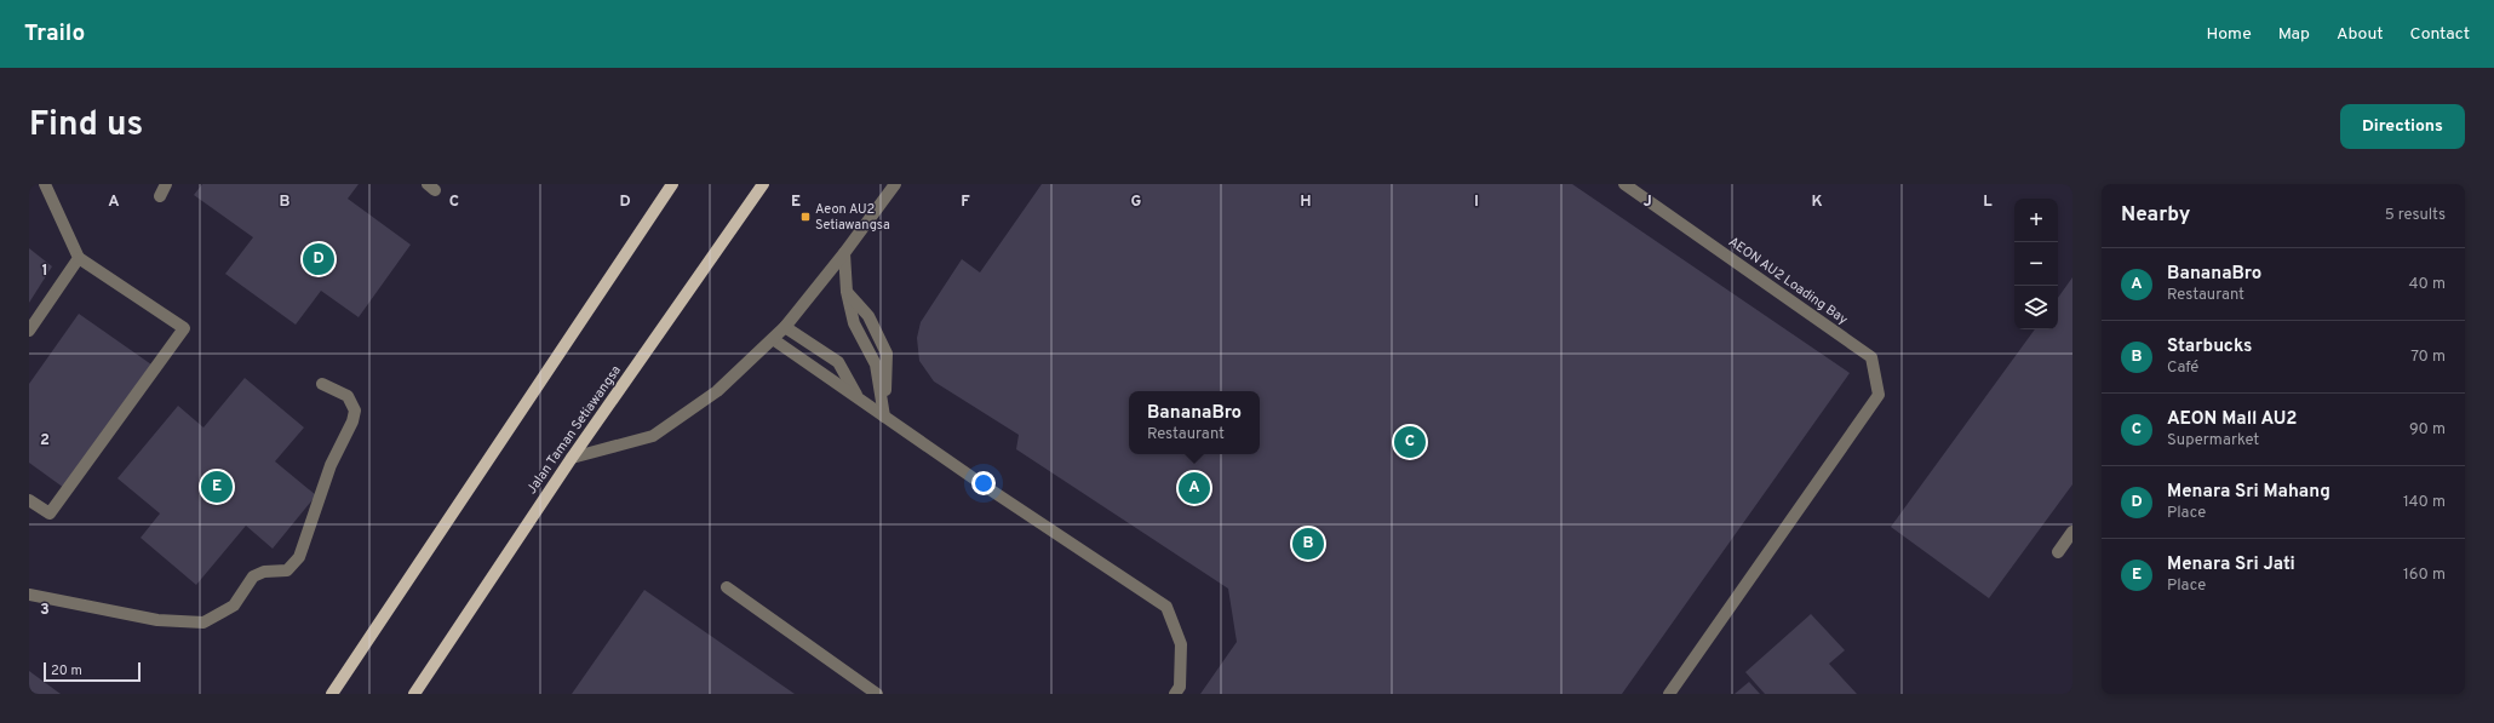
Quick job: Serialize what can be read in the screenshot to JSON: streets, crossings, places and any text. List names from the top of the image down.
{
  "streets": {
    "main road": ["Jalan Taman Setiawangsa"],
    "street": ["AEON AU2 Loading Bay"]
  },
  "places": {
    "transit": ["Aeon AU2 Setiawangsa"]
  },
  "scale_bar": "20 m",
  "page": {
    "header": "Trailo",
    "nav": [
      "Home",
      "Map",
      "About",
      "Contact"
    ],
    "title": "Find us",
    "buttons": "Directions",
    "heading": ["Nearby", "5 results"],
    "map_buttons": ["+", "−"],
    "pins": [
      "D",
      "C",
      "E",
      "A",
      "B"
    ],
    "list": [
      {
        "mark": "A",
        "name": "BananaBro",
        "note": "Restaurant",
        "value": "40 m"
      },
      {
        "mark": "B",
        "name": "Starbucks",
        "note": "Café",
        "value": "70 m"
      },
      {
        "mark": "C",
        "name": "AEON Mall AU2",
        "note": "Supermarket",
        "value": "90 m"
      },
      {
        "mark": "D",
        "name": "Menara Sri Mahang",
        "note": "Place",
        "value": "140 m"
      },
      {
        "mark": "E",
        "name": "Menara Sri Jati",
        "note": "Place",
        "value": "160 m"
      }
    ],
    "popup": ["BananaBro", "Restaurant"],
    "scale": "20 m"
  },
  "grid": {
    "columns": [
      "A",
      "B",
      "C",
      "D",
      "E",
      "F",
      "G",
      "H",
      "I",
      "J",
      "K",
      "L"
    ],
    "rows": ["1", "2", "3"]
  }
}
